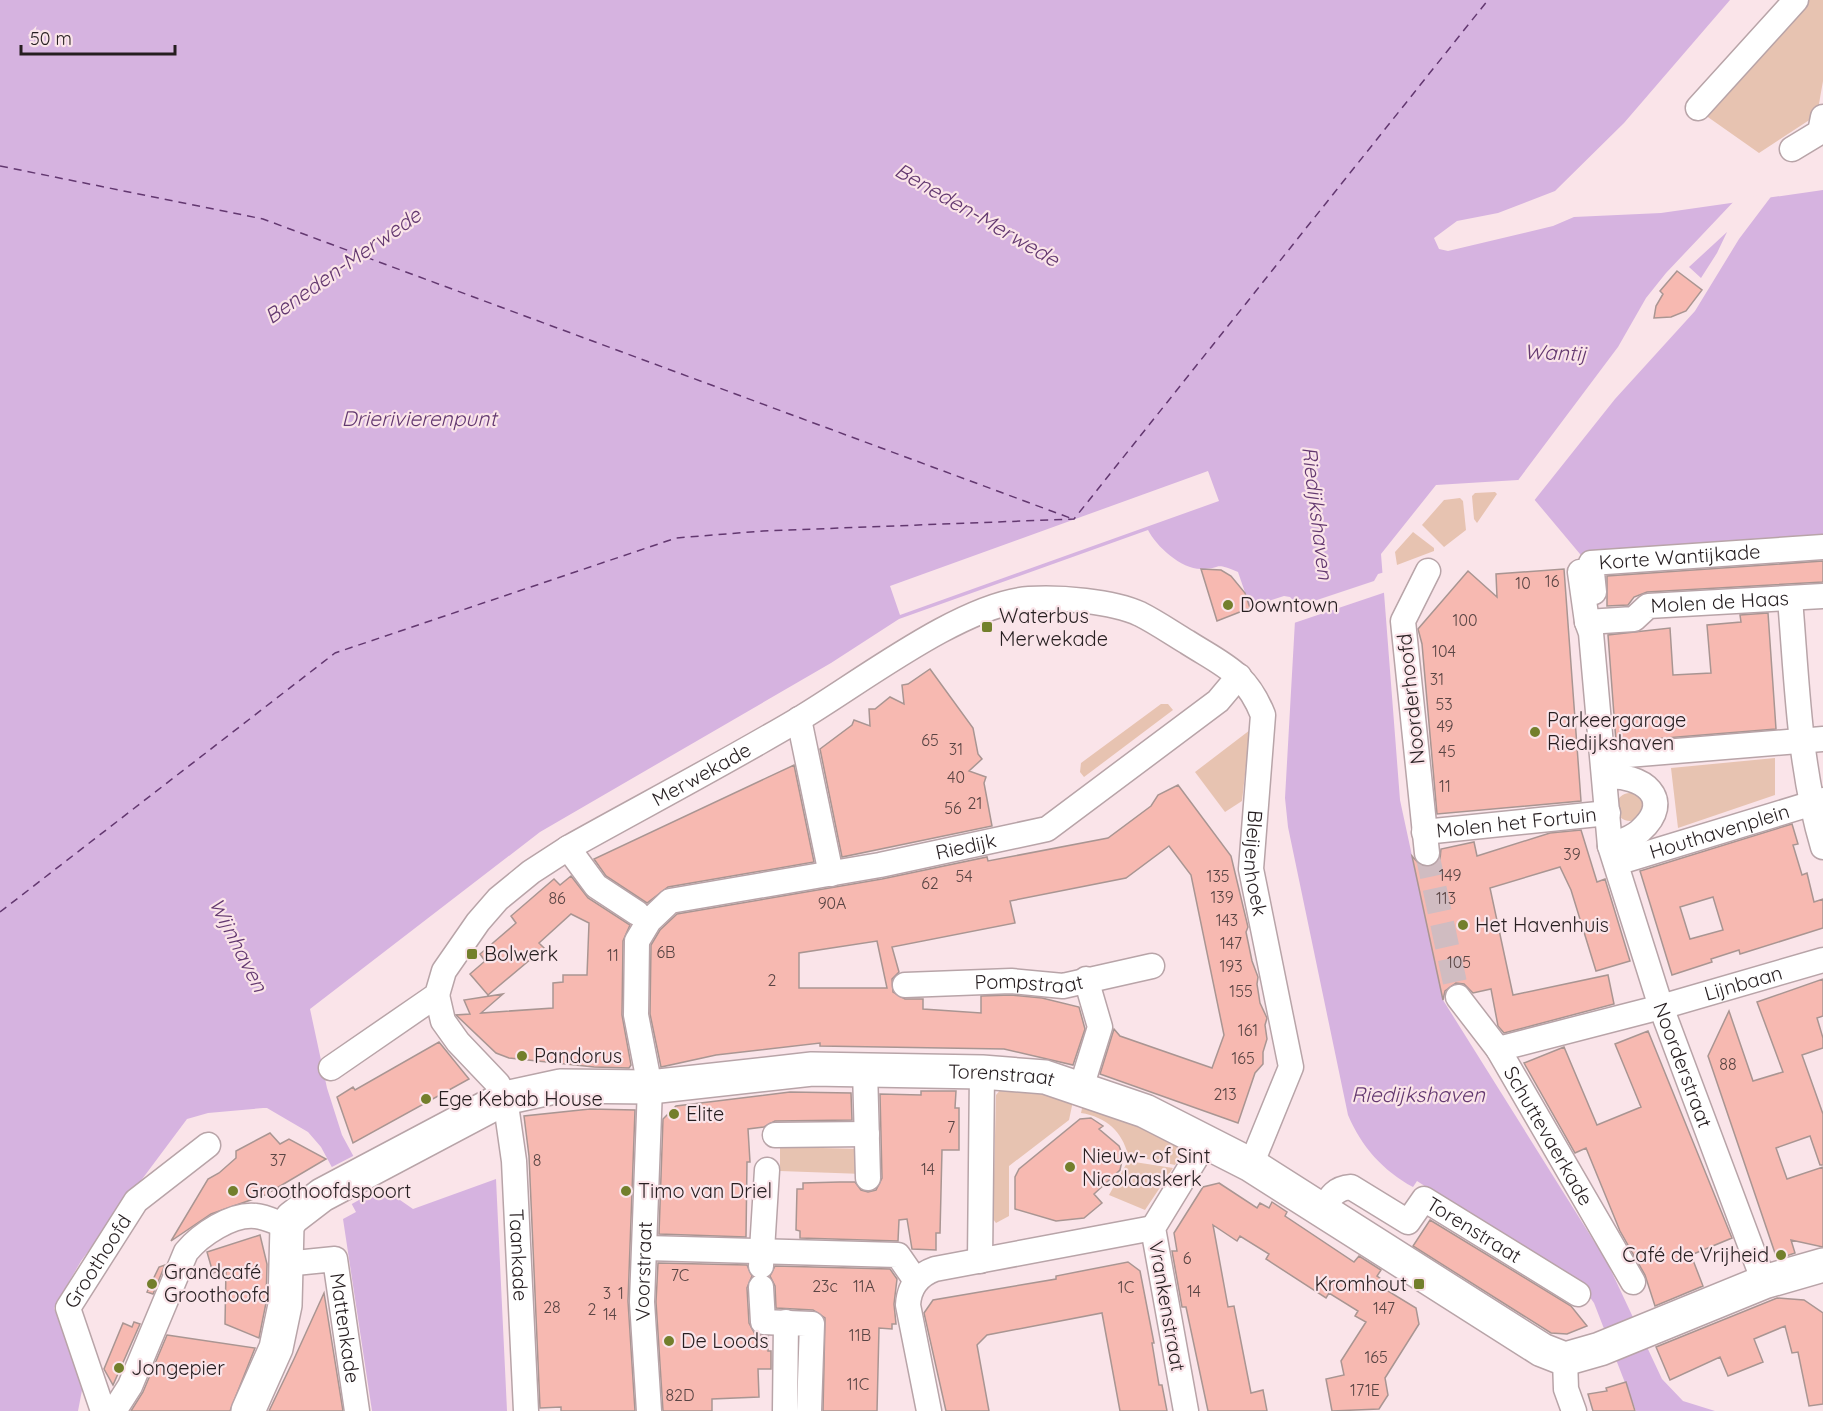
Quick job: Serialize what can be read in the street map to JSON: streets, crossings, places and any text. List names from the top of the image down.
{
  "streets": {
    "street": [
      "Korte Wantijkade",
      "Molen de Haas",
      "Noorderhoofd",
      "Merwekade",
      "Molen het Fortuin",
      "Houthavenplein",
      "Riedijk",
      "Bleijenhoek",
      "Pompstraat",
      "Lijnbaan",
      "Noorderstraat",
      "Torenstraat",
      "Schuttevaerkade",
      "Taankade",
      "Groothoofd",
      "Voorstraat",
      "Vrankenstraat",
      "Mattenkade"
    ]
  },
  "crossings": [
    ["Korte Wantijkade", "Molen de Haas"],
    ["Korte Wantijkade", "Noorderstraat"],
    ["Molen de Haas", "Noorderstraat"],
    ["Noorderhoofd", "Molen het Fortuin"],
    ["Merwekade", "Bleijenhoek"],
    ["Molen het Fortuin", "Noorderstraat"],
    ["Houthavenplein", "Noorderstraat"],
    ["Riedijk", "Bleijenhoek"],
    ["Riedijk", "Voorstraat"],
    ["Bleijenhoek", "Torenstraat"],
    ["Lijnbaan", "Noorderstraat"],
    ["Lijnbaan", "Schuttevaerkade"],
    ["Torenstraat", "Taankade"],
    ["Torenstraat", "Voorstraat"],
    ["Torenstraat", "Vrankenstraat"]
  ],
  "water": [
    "Beneden-Merwede",
    "Wantij",
    "Drierivierenpunt",
    "Riedijkshaven",
    "Wijnhaven"
  ],
  "places": {
    "other": [
      "Downtown",
      "Parkeergarage Riedijkshaven",
      "Het Havenhuis",
      "Pandorus",
      "Ege Kebab House",
      "Elite",
      "Nieuw- of Sint Nicolaaskerk",
      "Groothoofdspoort",
      "Timo van Driel",
      "Café de Vrijheid",
      "Grandcafé Groothoofd",
      "De Loods",
      "Jongepier"
    ],
    "transit": ["Waterbus Merwekade", "Bolwerk", "Kromhout"]
  },
  "house_numbers": [
    "16",
    "10",
    "100",
    "104",
    "31",
    "53",
    "49",
    "65",
    "31",
    "45",
    "40",
    "11",
    "21",
    "56",
    "39",
    "149",
    "54",
    "135",
    "62",
    "139",
    "86",
    "113",
    "90A",
    "143",
    "147",
    "6B",
    "11",
    "105",
    "193",
    "2",
    "155",
    "161",
    "165",
    "88",
    "213",
    "7",
    "37",
    "8",
    "14",
    "6",
    "7C",
    "23c",
    "11A",
    "1C",
    "14",
    "3",
    "1",
    "28",
    "147",
    "2",
    "14",
    "11B",
    "165",
    "11C",
    "171E",
    "82D"
  ],
  "scale_bar": "50 m"
}
